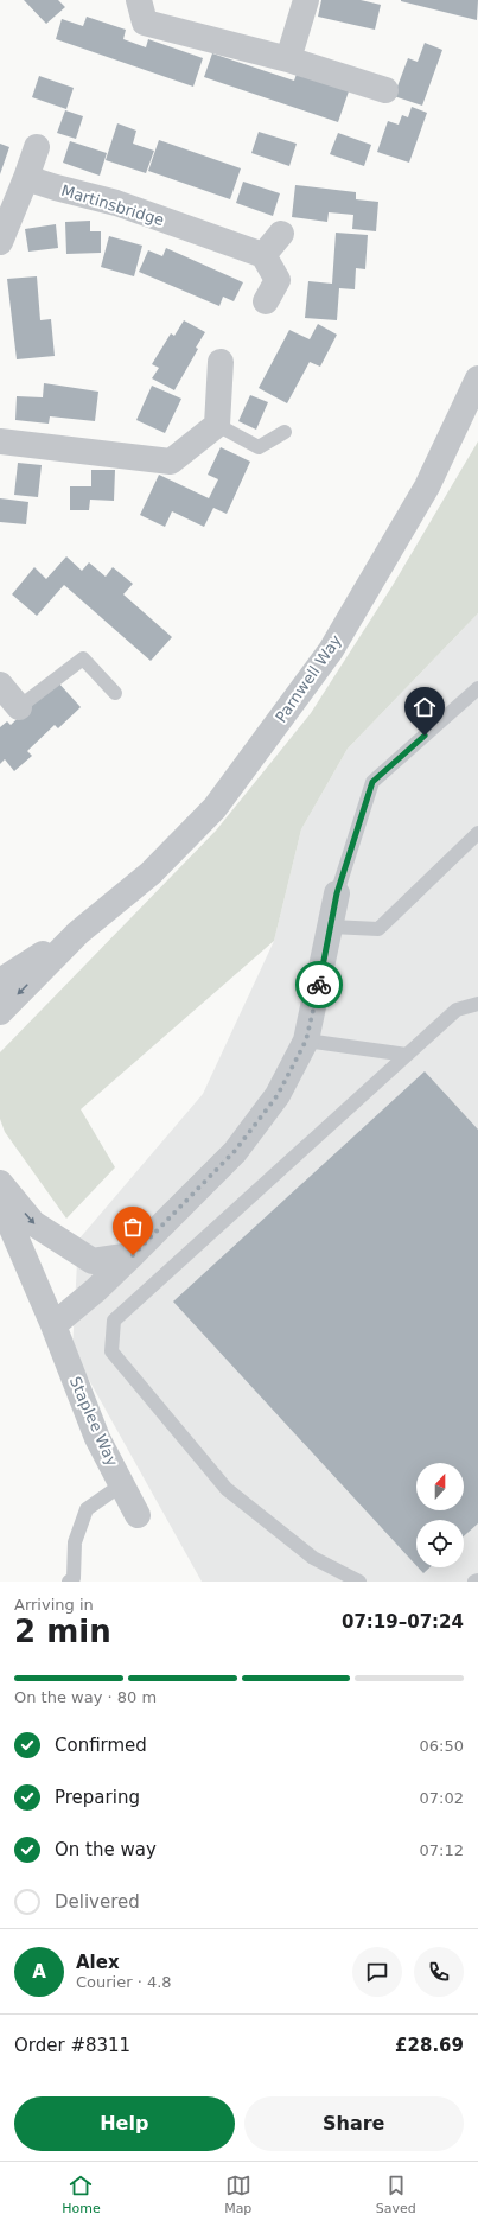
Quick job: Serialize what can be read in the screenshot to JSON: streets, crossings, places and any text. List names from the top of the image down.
{
  "streets": {
    "street": ["Martinsbridge", "Parnwell Way", "Staplee Way"]
  },
  "north": "top",
  "page": {
    "heading": ["2 min", "Arriving in", "07:19–07:24"],
    "panel": [
      "Alex",
      "Courier · 4.8",
      "Order #8311",
      "£28.69"
    ],
    "bar": "On the way · 80 m",
    "list": [
      ["Confirmed", "06:50"],
      ["Preparing", "07:02"],
      ["On the way", "07:12"],
      "Delivered"
    ],
    "round": "A",
    "buttons": ["Help", "Share"],
    "tabs": ["Home", "Map", "Saved"]
  }
}
